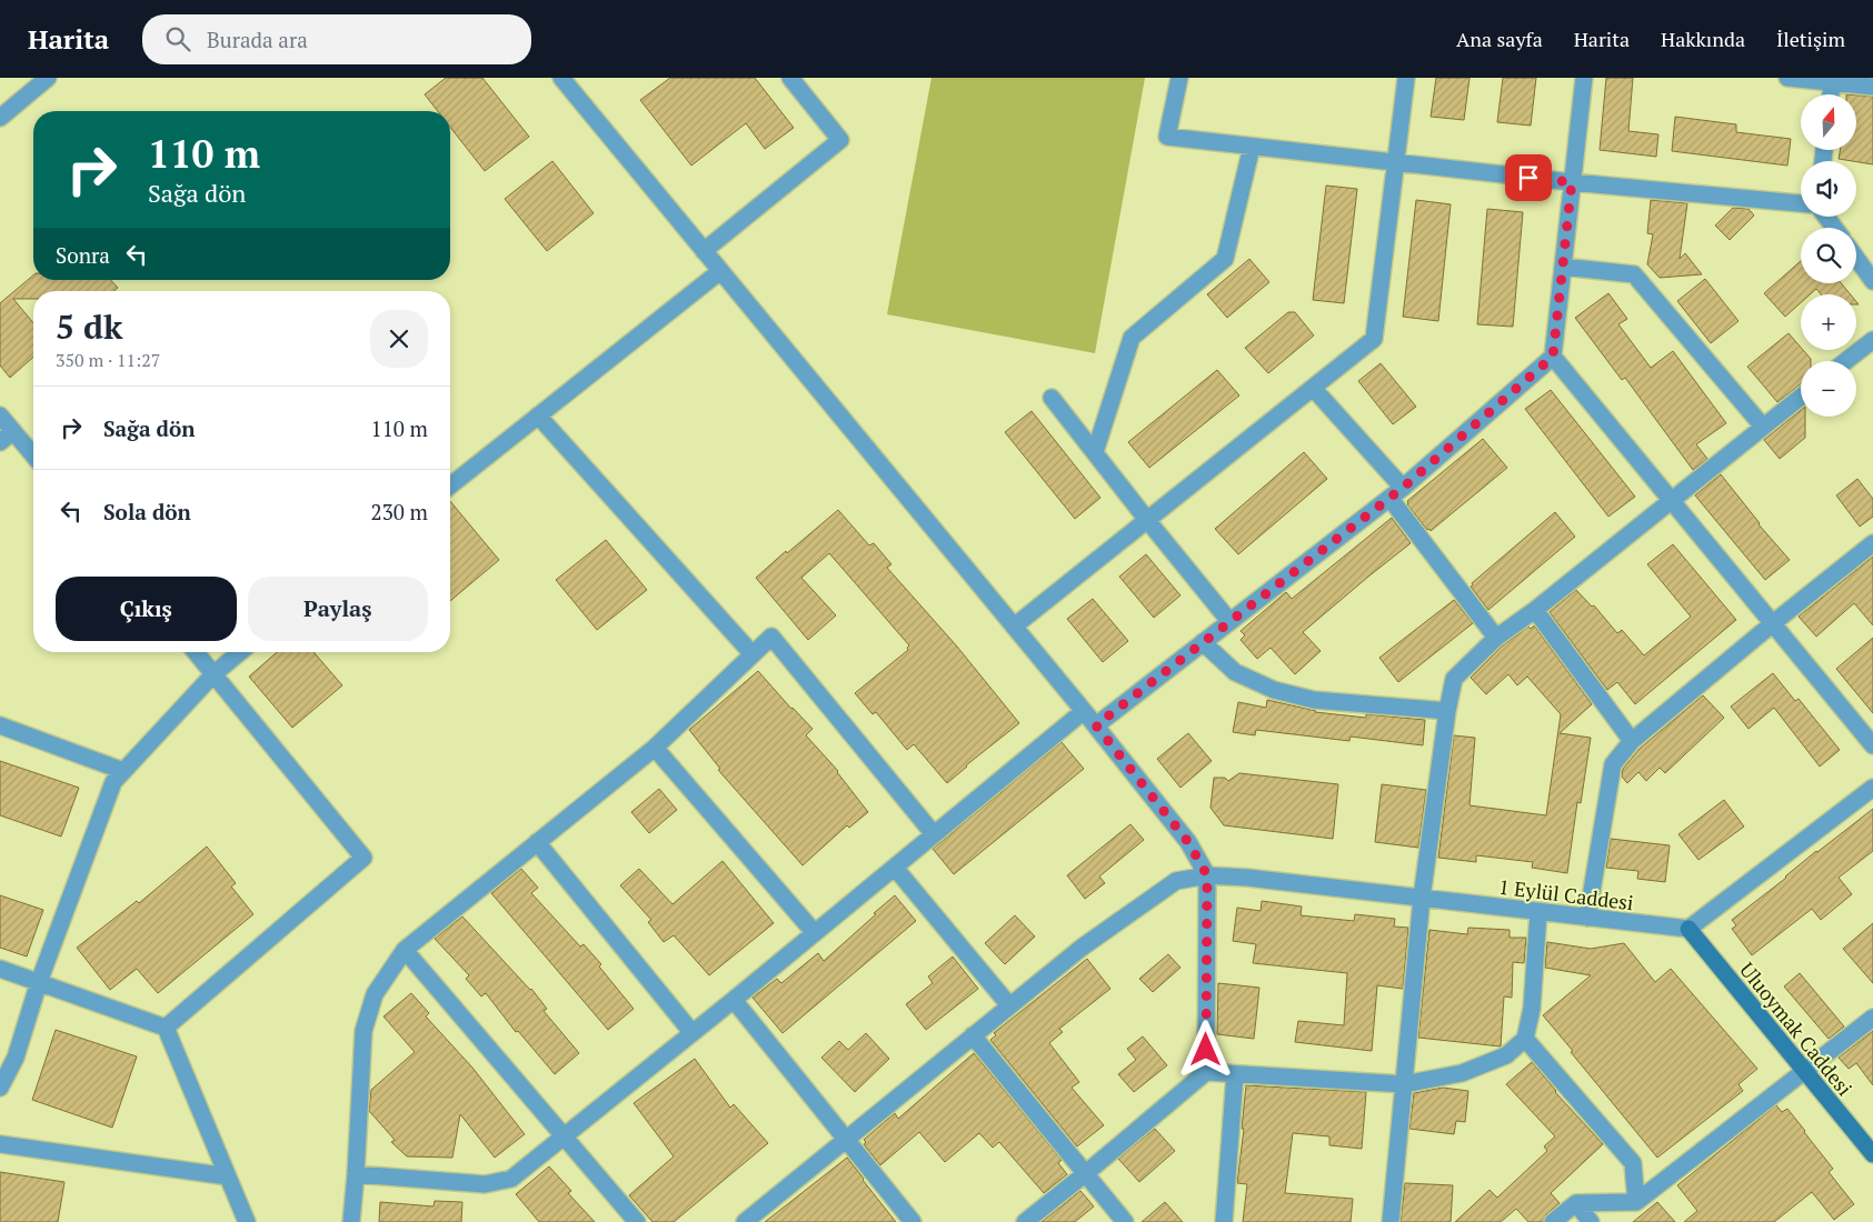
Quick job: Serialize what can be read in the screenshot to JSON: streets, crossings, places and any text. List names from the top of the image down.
{
  "streets": {
    "street": ["1 Eylül Caddesi", "Uluoymak Caddesi"]
  },
  "crossings": [
    ["1 Eylül Caddesi", "Uluoymak Caddesi"]
  ],
  "north": "top",
  "page": {
    "header": "Harita",
    "search": "Burada ara",
    "nav": [
      "Ana sayfa",
      "Harita",
      "Hakkında",
      "İletişim"
    ],
    "map_buttons": ["+", "−"],
    "turn": ["110 m", "Sağa dön"],
    "then": "Sonra",
    "heading": ["5 dk", "350 m · 11:27"],
    "list": [
      {
        "name": "Sağa dön",
        "value": "110 m"
      },
      {
        "name": "Sola dön",
        "value": "230 m"
      }
    ],
    "buttons": ["Çıkış", "Paylaş"]
  }
}
